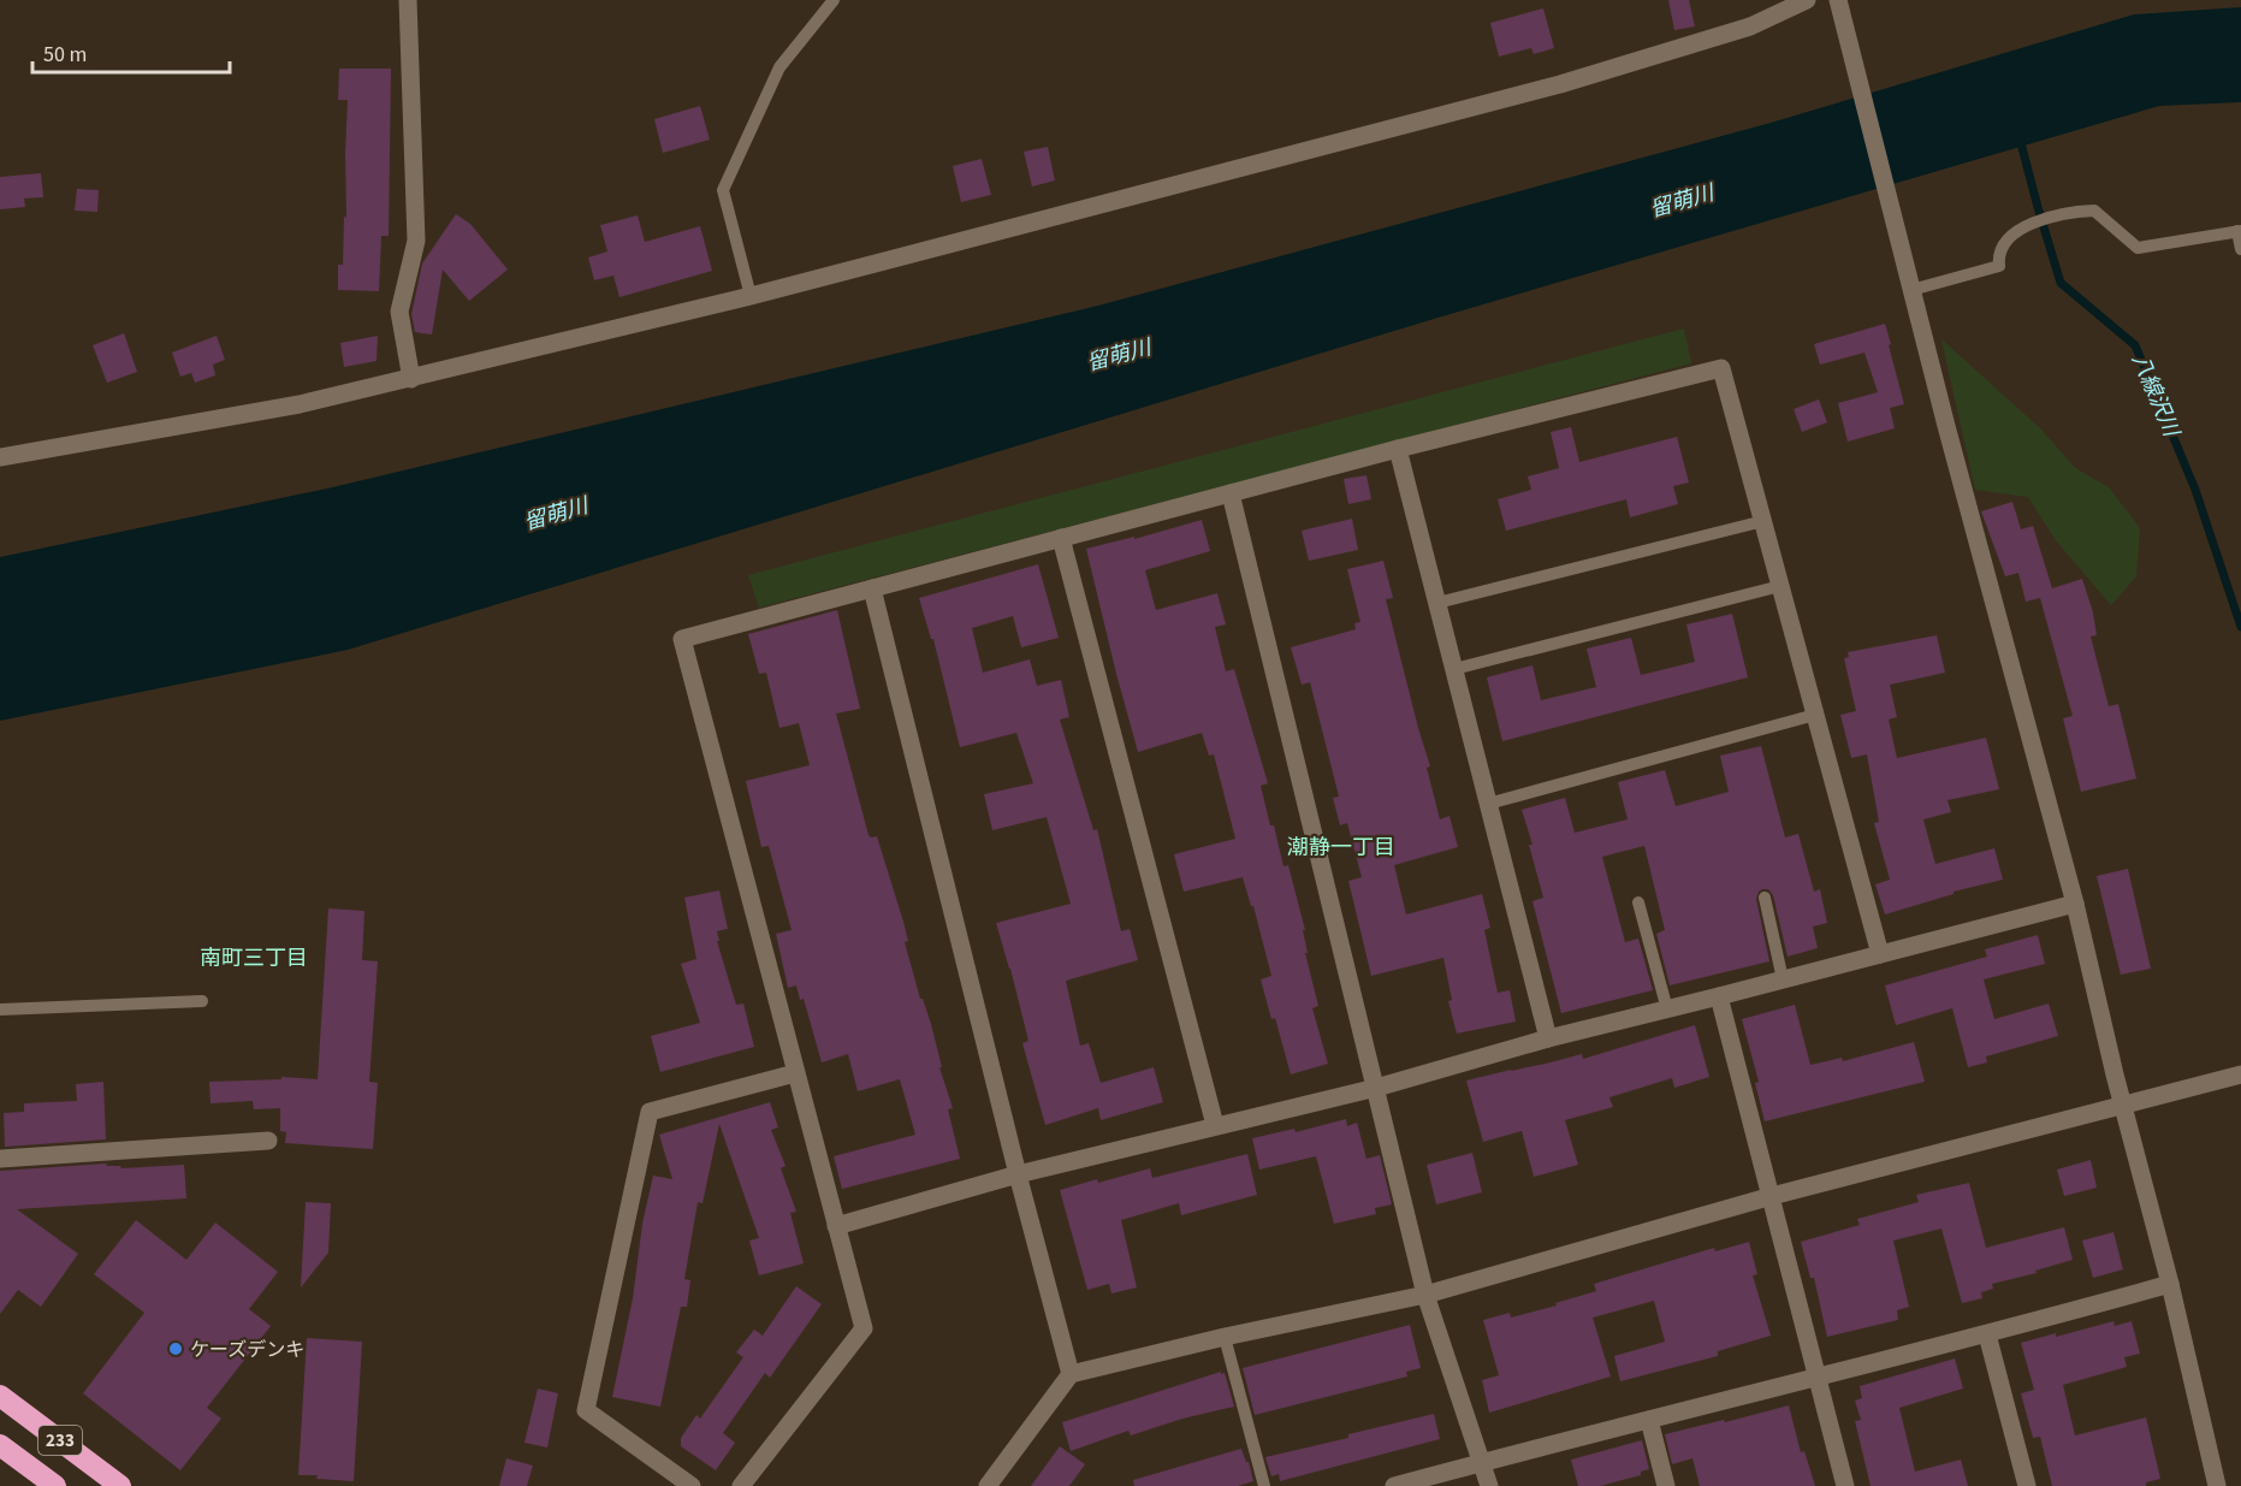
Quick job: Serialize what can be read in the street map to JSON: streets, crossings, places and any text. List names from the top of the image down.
{
  "streets": {
    "highway": ["233"]
  },
  "districts": ["潮静一丁目", "南町三丁目"],
  "water": ["留萌川", "八線沢川"],
  "places": ["ケーズデンキ"],
  "scale_bar": "50 m"
}
